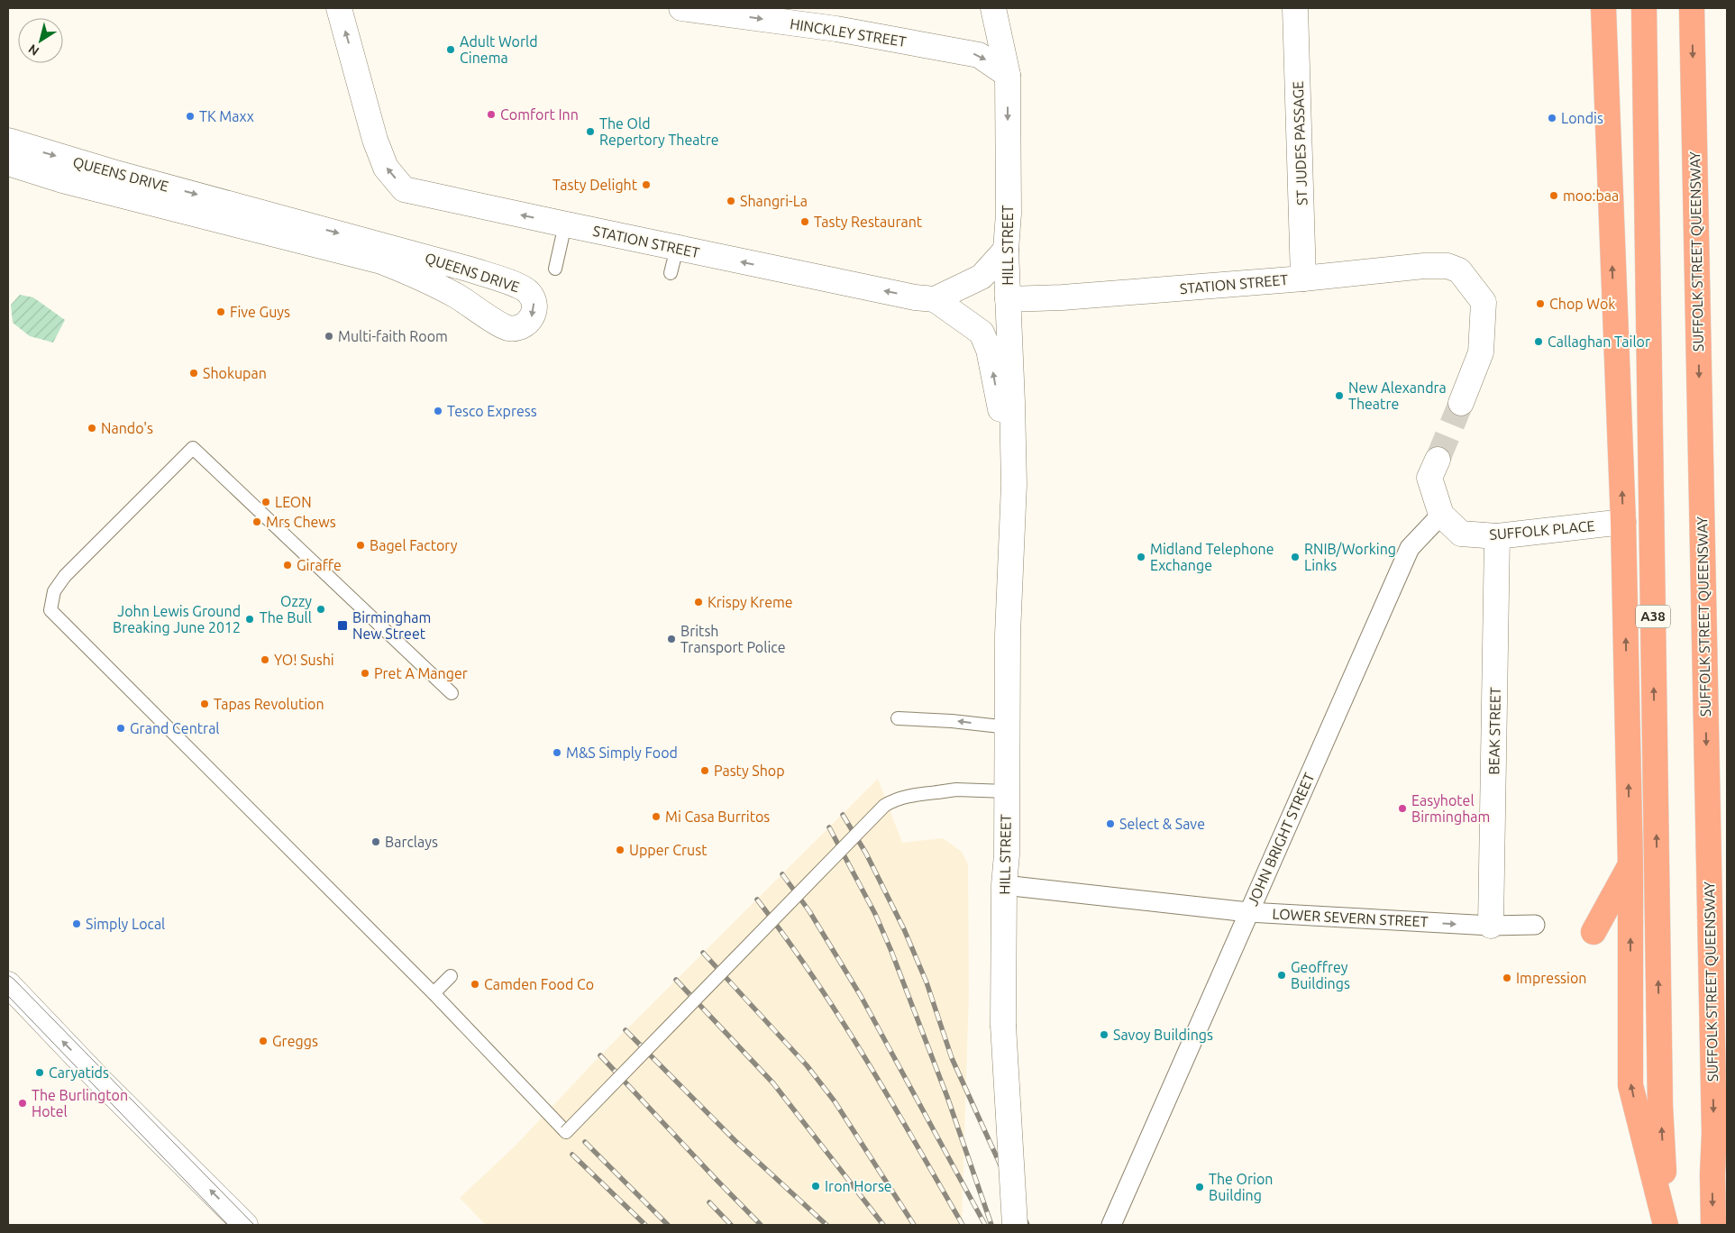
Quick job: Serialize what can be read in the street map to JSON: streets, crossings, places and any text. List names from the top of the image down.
{
  "streets": {
    "highway": ["SUFFOLK STREET QUEENSWAY", "A38"],
    "street": [
      "HINCKLEY STREET",
      "ST JUDES PASSAGE",
      "QUEENS DRIVE",
      "STATION STREET",
      "HILL STREET",
      "SUFFOLK PLACE",
      "BEAK STREET",
      "JOHN BRIGHT STREET",
      "LOWER SEVERN STREET"
    ]
  },
  "crossings": [
    ["HINCKLEY STREET", "HILL STREET"],
    ["ST JUDES PASSAGE", "STATION STREET"],
    ["STATION STREET", "HILL STREET"],
    ["HILL STREET", "LOWER SEVERN STREET"],
    ["SUFFOLK PLACE", "BEAK STREET"],
    ["SUFFOLK PLACE", "JOHN BRIGHT STREET"],
    ["BEAK STREET", "LOWER SEVERN STREET"],
    ["JOHN BRIGHT STREET", "LOWER SEVERN STREET"]
  ],
  "one_way": ["HINCKLEY STREET", "STATION STREET", "LOWER SEVERN STREET"],
  "places": {
    "other": [
      "Adult World Cinema",
      "Comfort Inn",
      "TK Maxx",
      "Londis",
      "The Old Repertory Theatre",
      "Tasty Delight",
      "moo:baa",
      "Shangri-La",
      "Tasty Restaurant",
      "Chop Wok",
      "Five Guys",
      "Multi-faith Room",
      "Callaghan Tailor",
      "Shokupan",
      "New Alexandra Theatre",
      "Tesco Express",
      "Nando's",
      "LEON",
      "Mrs Chews",
      "Bagel Factory",
      "Midland Telephone Exchange",
      "RNIB/Working Links",
      "Giraffe",
      "Krispy Kreme",
      "Ozzy The Bull",
      "John Lewis Ground Breaking June 2012",
      "Britsh Transport Police",
      "YO! Sushi",
      "Pret A Manger",
      "Tapas Revolution",
      "Grand Central",
      "M&S Simply Food",
      "Pasty Shop",
      "Easyhotel Birmingham",
      "Mi Casa Burritos",
      "Select & Save",
      "Barclays",
      "Upper Crust",
      "Simply Local",
      "Geoffrey Buildings",
      "Impression",
      "Camden Food Co",
      "Savoy Buildings",
      "Greggs",
      "Caryatids",
      "The Burlington Hotel",
      "Iron Horse",
      "The Orion Building"
    ],
    "transit": ["Birmingham New Street"]
  },
  "north": "bottom left"
}
